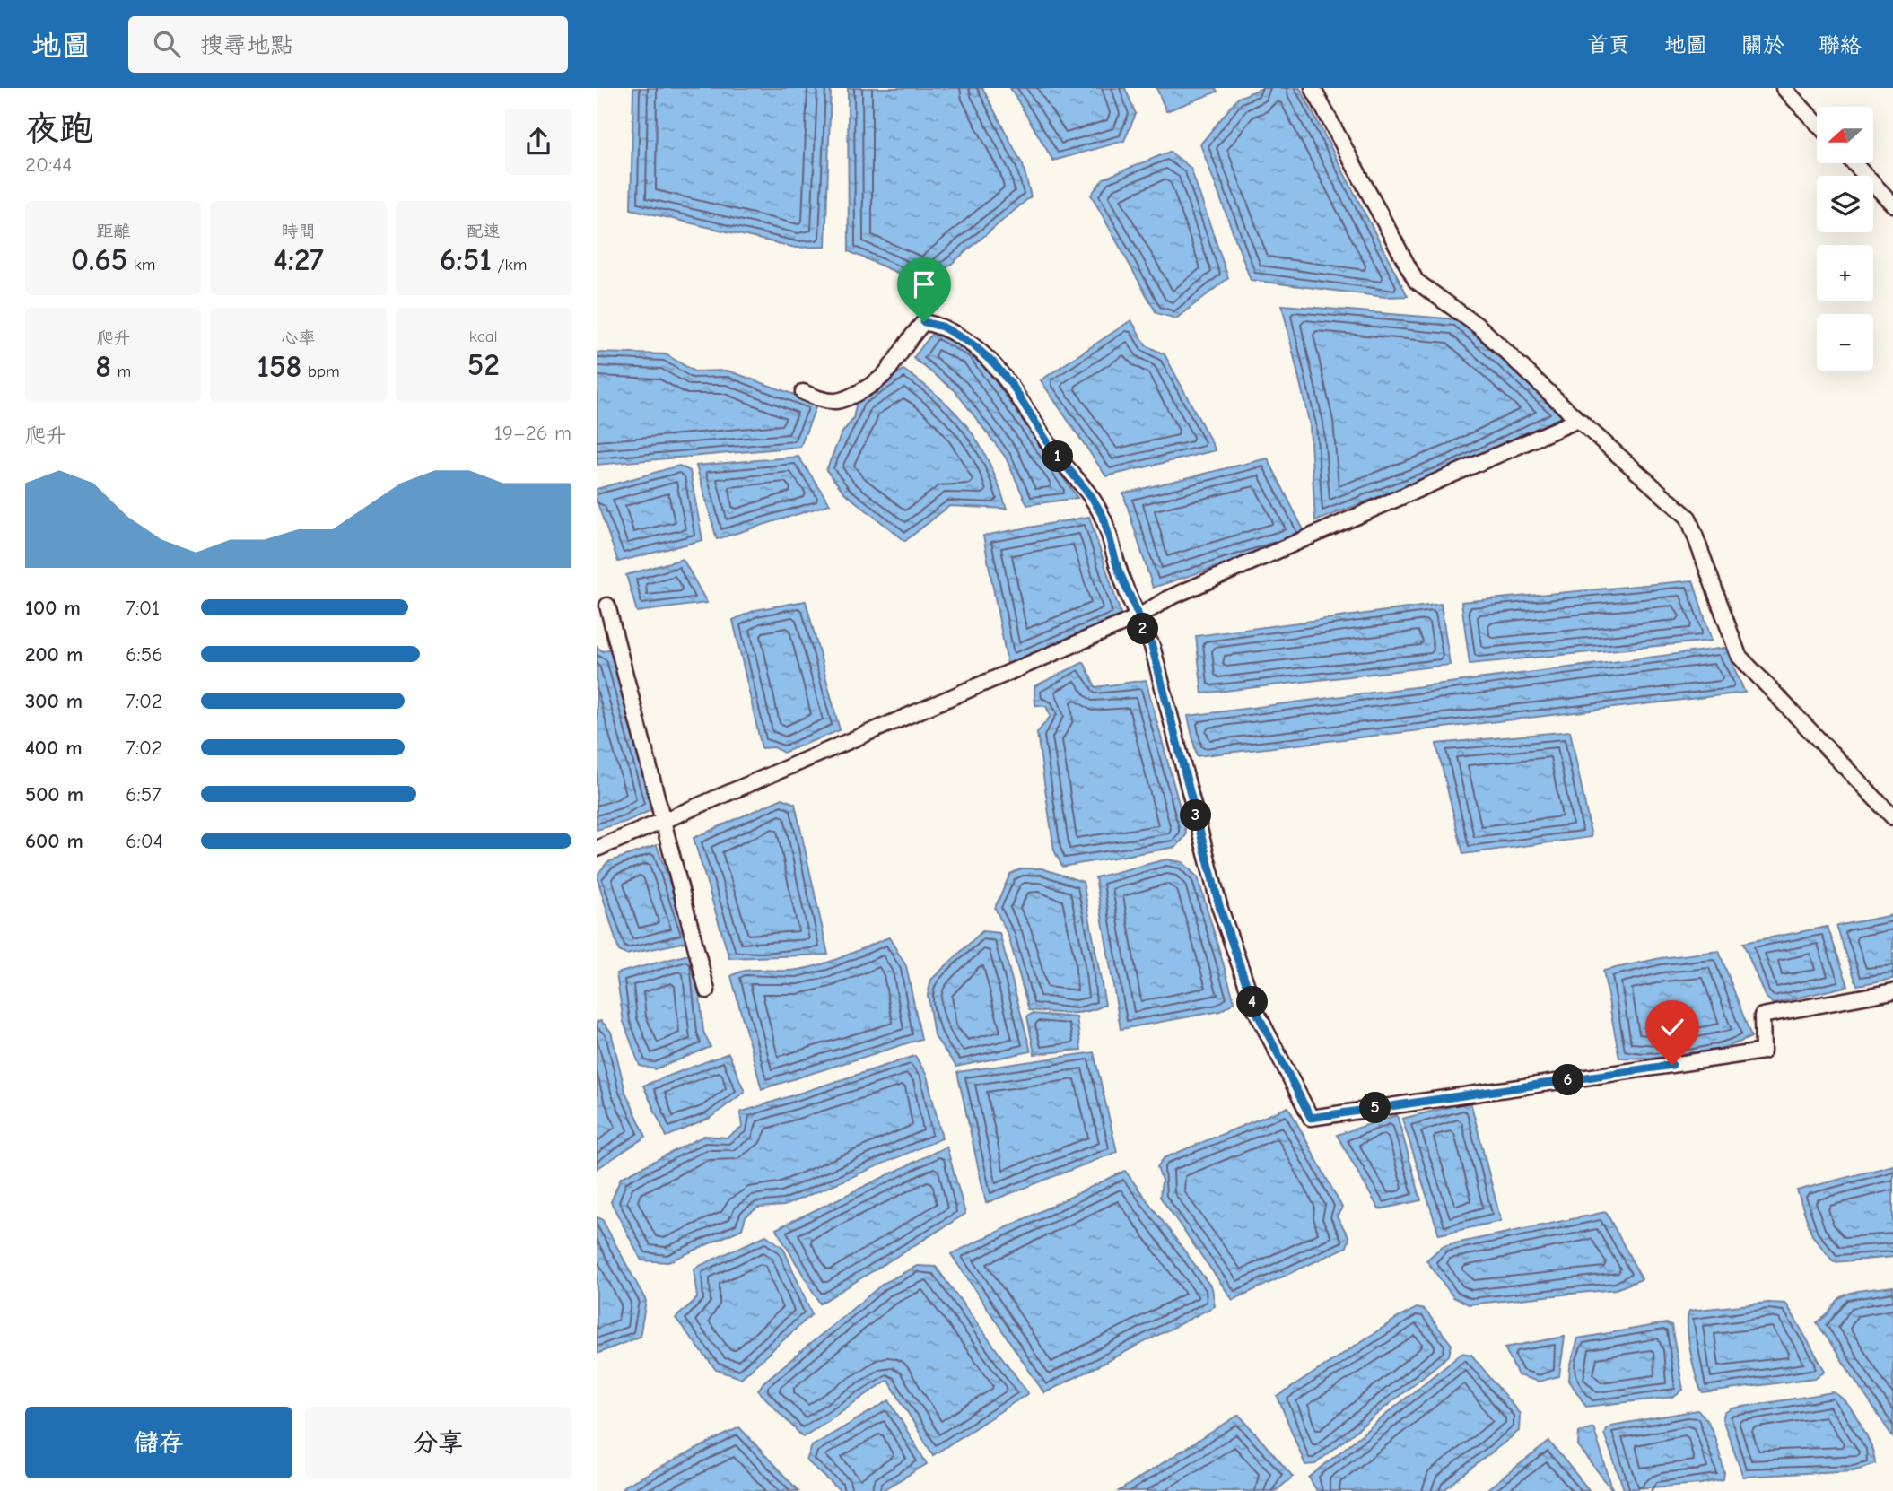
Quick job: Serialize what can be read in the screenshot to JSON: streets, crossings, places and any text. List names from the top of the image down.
{
  "north": "left",
  "page": {
    "header": "地圖",
    "search": "搜尋地點",
    "nav": [
      "首頁",
      "地圖",
      "關於",
      "聯絡"
    ],
    "heading": ["夜跑", "20:44"],
    "map_buttons": ["+", "−"],
    "stats": [
      ["距離", "0.65 km"],
      ["時間", "4:27"],
      ["配速", "6:51 /km"],
      ["爬升", "8 m"],
      ["心率", "158 bpm"],
      ["kcal", "52"]
    ],
    "chart": ["爬升", "19–26 m"],
    "pins": [
      "1",
      "2",
      "3",
      "4",
      "6",
      "5"
    ],
    "list": [
      {
        "name": "100 m",
        "note": "7:01"
      },
      {
        "name": "200 m",
        "note": "6:56"
      },
      {
        "name": "300 m",
        "note": "7:02"
      },
      {
        "name": "400 m",
        "note": "7:02"
      },
      {
        "name": "500 m",
        "note": "6:57"
      },
      {
        "name": "600 m",
        "note": "6:04"
      }
    ],
    "buttons": ["儲存", "分享"]
  }
}
